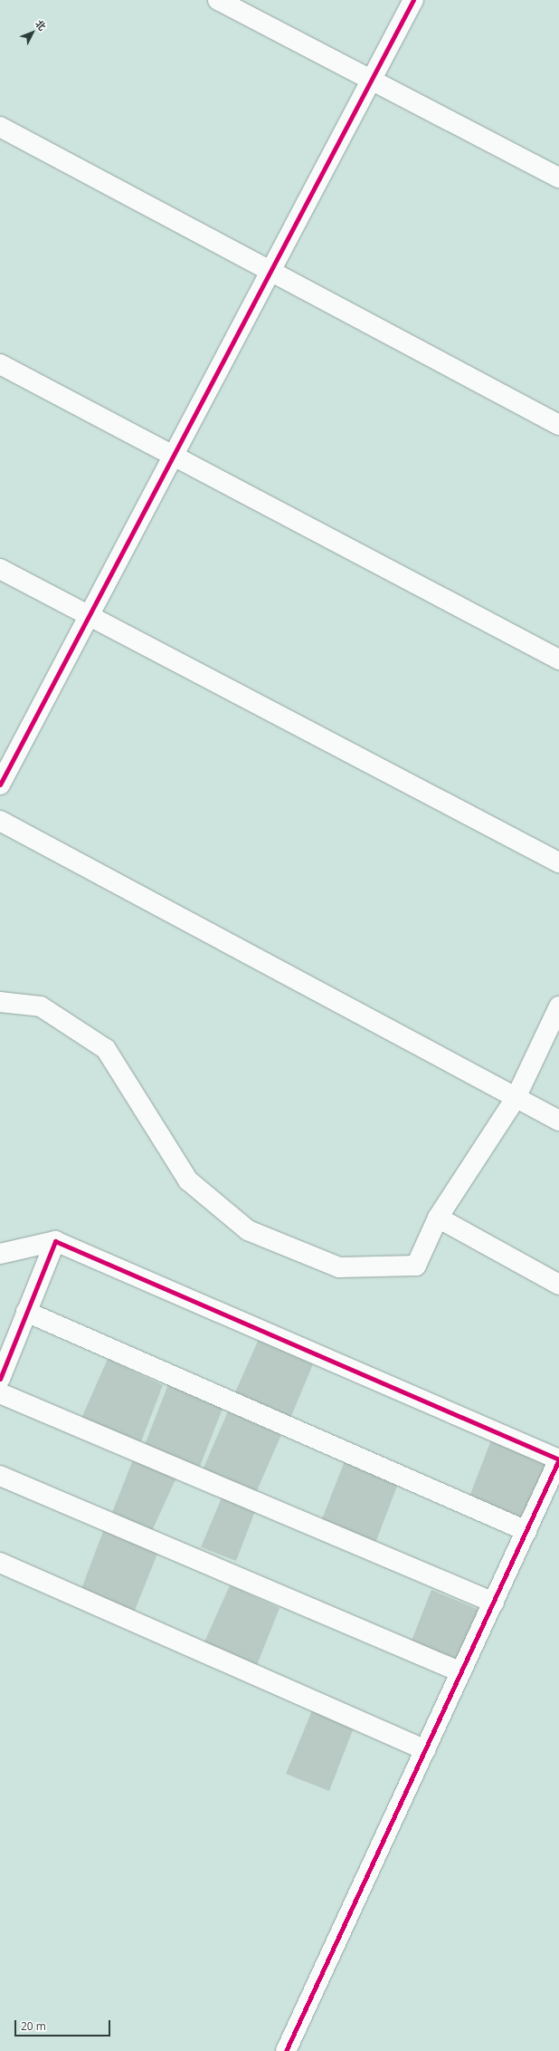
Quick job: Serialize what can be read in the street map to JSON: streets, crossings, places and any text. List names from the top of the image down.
{
  "scale_bar": "20 m",
  "north": "top right"
}
